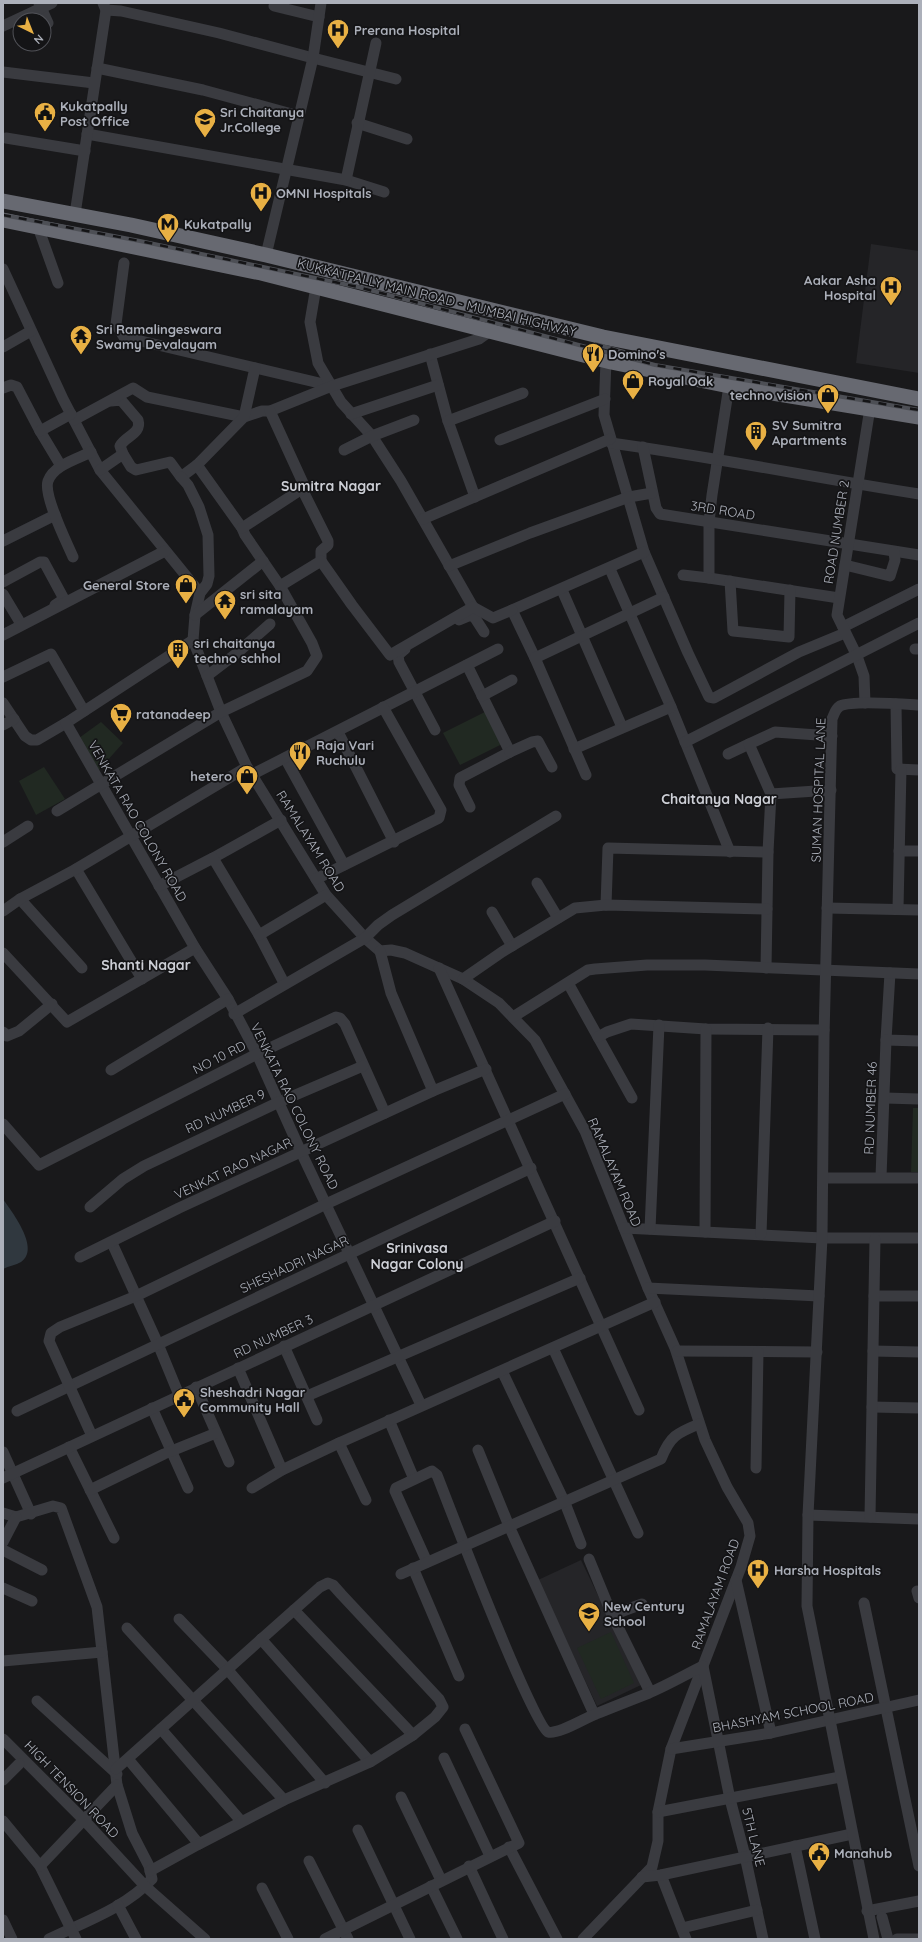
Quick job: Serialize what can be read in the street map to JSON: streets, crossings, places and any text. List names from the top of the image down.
{
  "streets": {
    "highway": ["KUKKATPALLY MAIN ROAD - MUMBAI HIGHWAY"],
    "street": [
      "3RD ROAD",
      "ROAD NUMBER 2",
      "SUMAN HOSPITAL LANE",
      "VENKATA RAO COLONY ROAD",
      "RAMALAYAM ROAD",
      "NO 10 RD",
      "RD NUMBER 46",
      "RD NUMBER 9",
      "VENKAT RAO NAGAR",
      "SHESHADRI NAGAR",
      "RD NUMBER 3",
      "BHASHYAM SCHOOL ROAD",
      "HIGH TENSION ROAD",
      "5TH LANE"
    ]
  },
  "crossings": [
    ["KUKKATPALLY MAIN ROAD - MUMBAI HIGHWAY", "ROAD NUMBER 2"],
    ["3RD ROAD", "ROAD NUMBER 2"],
    ["ROAD NUMBER 2", "SUMAN HOSPITAL LANE"],
    ["SUMAN HOSPITAL LANE", "BHASHYAM SCHOOL ROAD"],
    ["VENKATA RAO COLONY ROAD", "NO 10 RD"],
    ["VENKATA RAO COLONY ROAD", "RD NUMBER 9"],
    ["VENKATA RAO COLONY ROAD", "VENKAT RAO NAGAR"],
    ["VENKATA RAO COLONY ROAD", "SHESHADRI NAGAR"],
    ["VENKATA RAO COLONY ROAD", "RD NUMBER 3"],
    ["RAMALAYAM ROAD", "BHASHYAM SCHOOL ROAD"],
    ["RAMALAYAM ROAD", "5TH LANE"],
    ["NO 10 RD", "RD NUMBER 9"],
    ["NO 10 RD", "VENKAT RAO NAGAR"],
    ["BHASHYAM SCHOOL ROAD", "5TH LANE"]
  ],
  "districts": [
    "Sumitra Nagar",
    "Chaitanya Nagar",
    "Shanti Nagar",
    "Srinivasa Nagar Colony"
  ],
  "places": {
    "hospital": [
      "Prerana Hospital",
      "OMNI Hospitals",
      "Aakar Asha Hospital",
      "Harsha Hospitals"
    ],
    "public building": ["Kukatpally Post Office", "Sheshadri Nagar Community Hall", "Manahub"],
    "school or university": ["Sri Chaitanya Jr.College", "New Century School"],
    "metro station": ["Kukatpally"],
    "temple": ["Sri Ramalingeswara Swamy Devalayam", "sri sita ramalayam"],
    "restaurant": ["Domino's", "Raja Vari Ruchulu"],
    "shop": [
      "Royal Oak",
      "techno vision",
      "General Store",
      "hetero"
    ],
    "building": ["SV Sumitra Apartments", "sri chaitanya techno schhol"],
    "supermarket": ["ratanadeep"]
  },
  "north": "bottom right"
}
